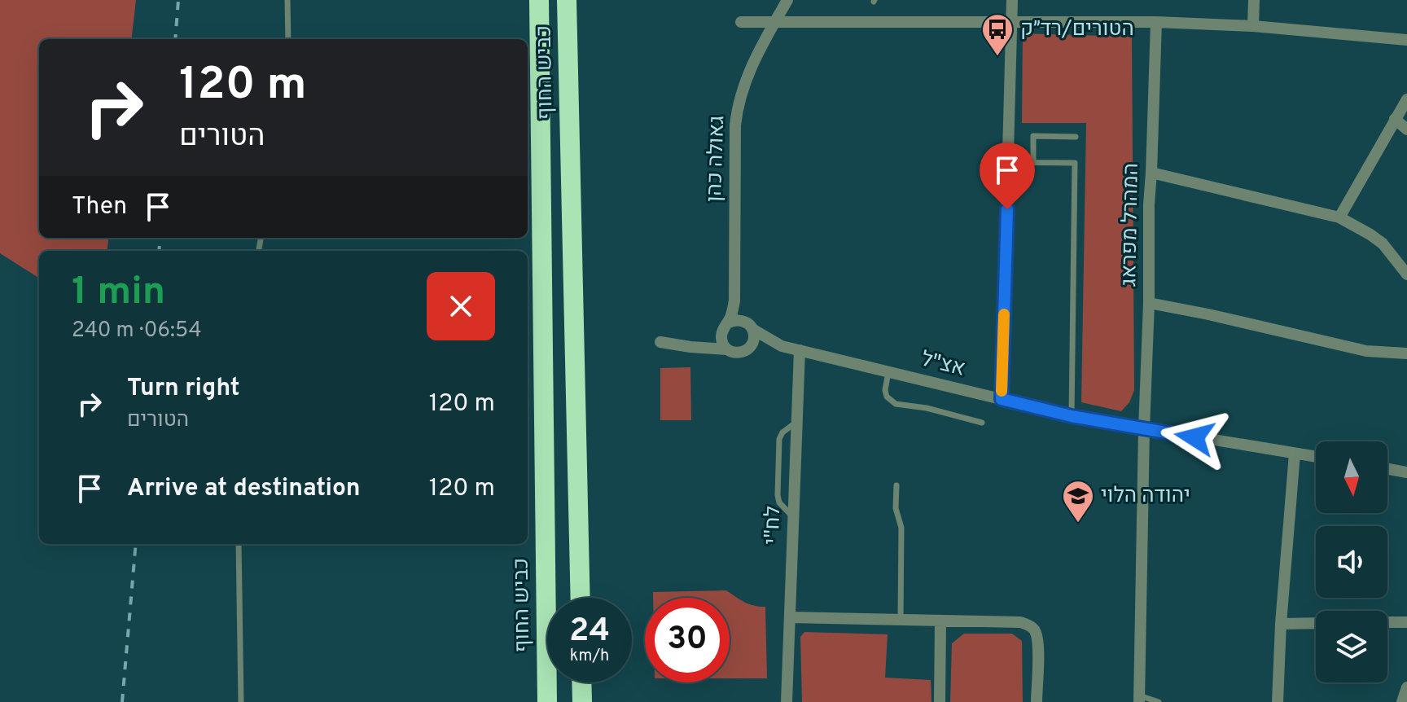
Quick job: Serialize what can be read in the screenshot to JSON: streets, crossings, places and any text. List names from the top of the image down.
{
  "streets": {
    "highway": ["כביש החוף"],
    "street": [
      "גאולה כהן",
      "המהרל מפראג",
      "אצ\"ל",
      "לח\"י"
    ]
  },
  "crossings": [
    ["גאולה כהן", "אצ\"ל"],
    ["המהרל מפראג", "אצ\"ל"],
    ["אצ\"ל", "לח\"י"]
  ],
  "places": {
    "bus stop": ["הטורים/רד״ק"],
    "school or university": ["יהודה הלוי"]
  },
  "north": "bottom",
  "page": {
    "turn": ["120 m", "הטורים"],
    "then": "Then",
    "heading": ["1 min", "240 m · 06:54"],
    "list": [
      {
        "name": "Turn right",
        "note": "הטורים",
        "value": "120 m"
      },
      {
        "name": "Arrive at destination",
        "value": "120 m"
      }
    ],
    "speed": "24 km/h",
    "limit": "30"
  }
}
